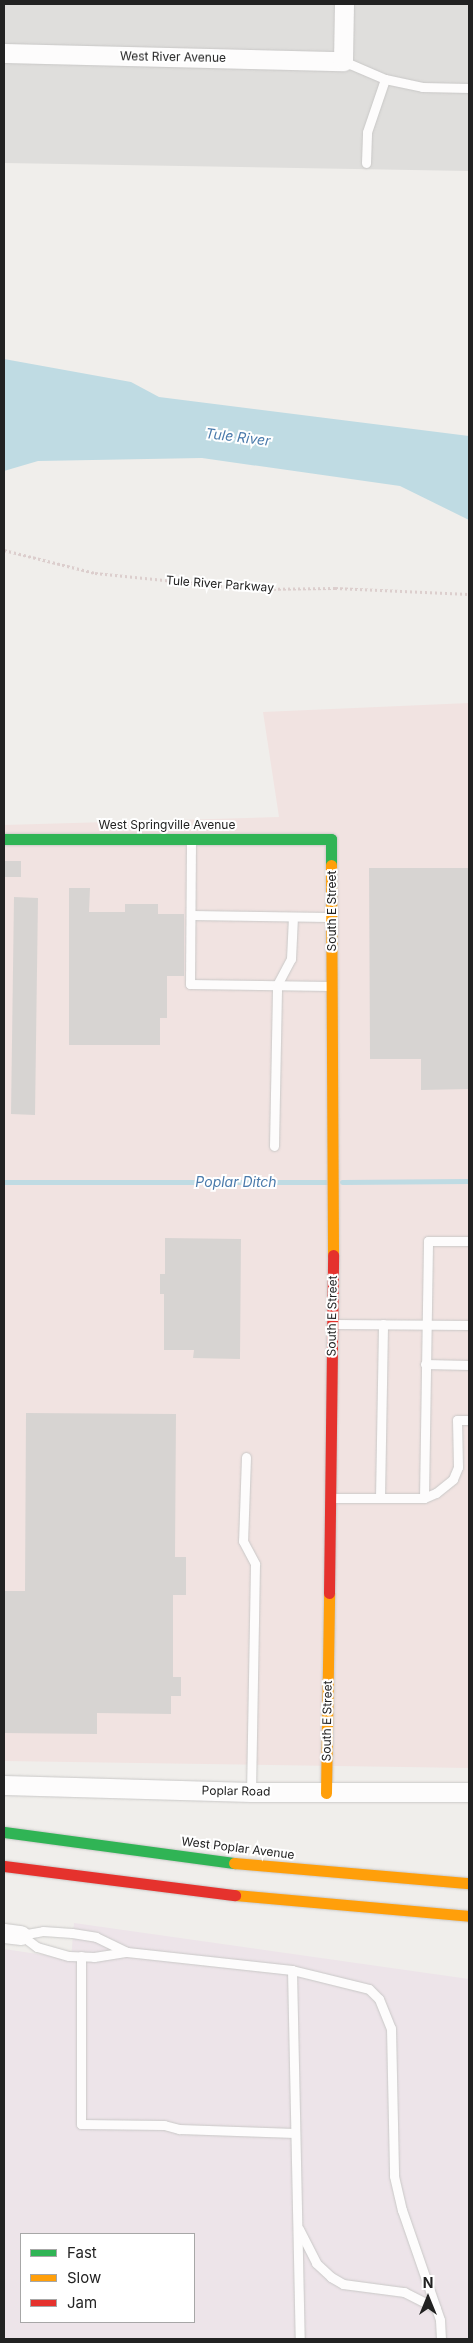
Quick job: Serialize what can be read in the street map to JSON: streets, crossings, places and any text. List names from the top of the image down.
{
  "streets": {
    "street": [
      "West River Avenue",
      "West Springville Avenue",
      "South E Street",
      "Poplar Road",
      "West Poplar Avenue"
    ],
    "path": ["Tule River Parkway"]
  },
  "crossings": [
    ["West Springville Avenue", "South E Street"],
    ["South E Street", "Poplar Road"]
  ],
  "water": ["Tule River", "Poplar Ditch"],
  "legend": ["Fast", "Slow", "Jam"],
  "north": "top"
}
